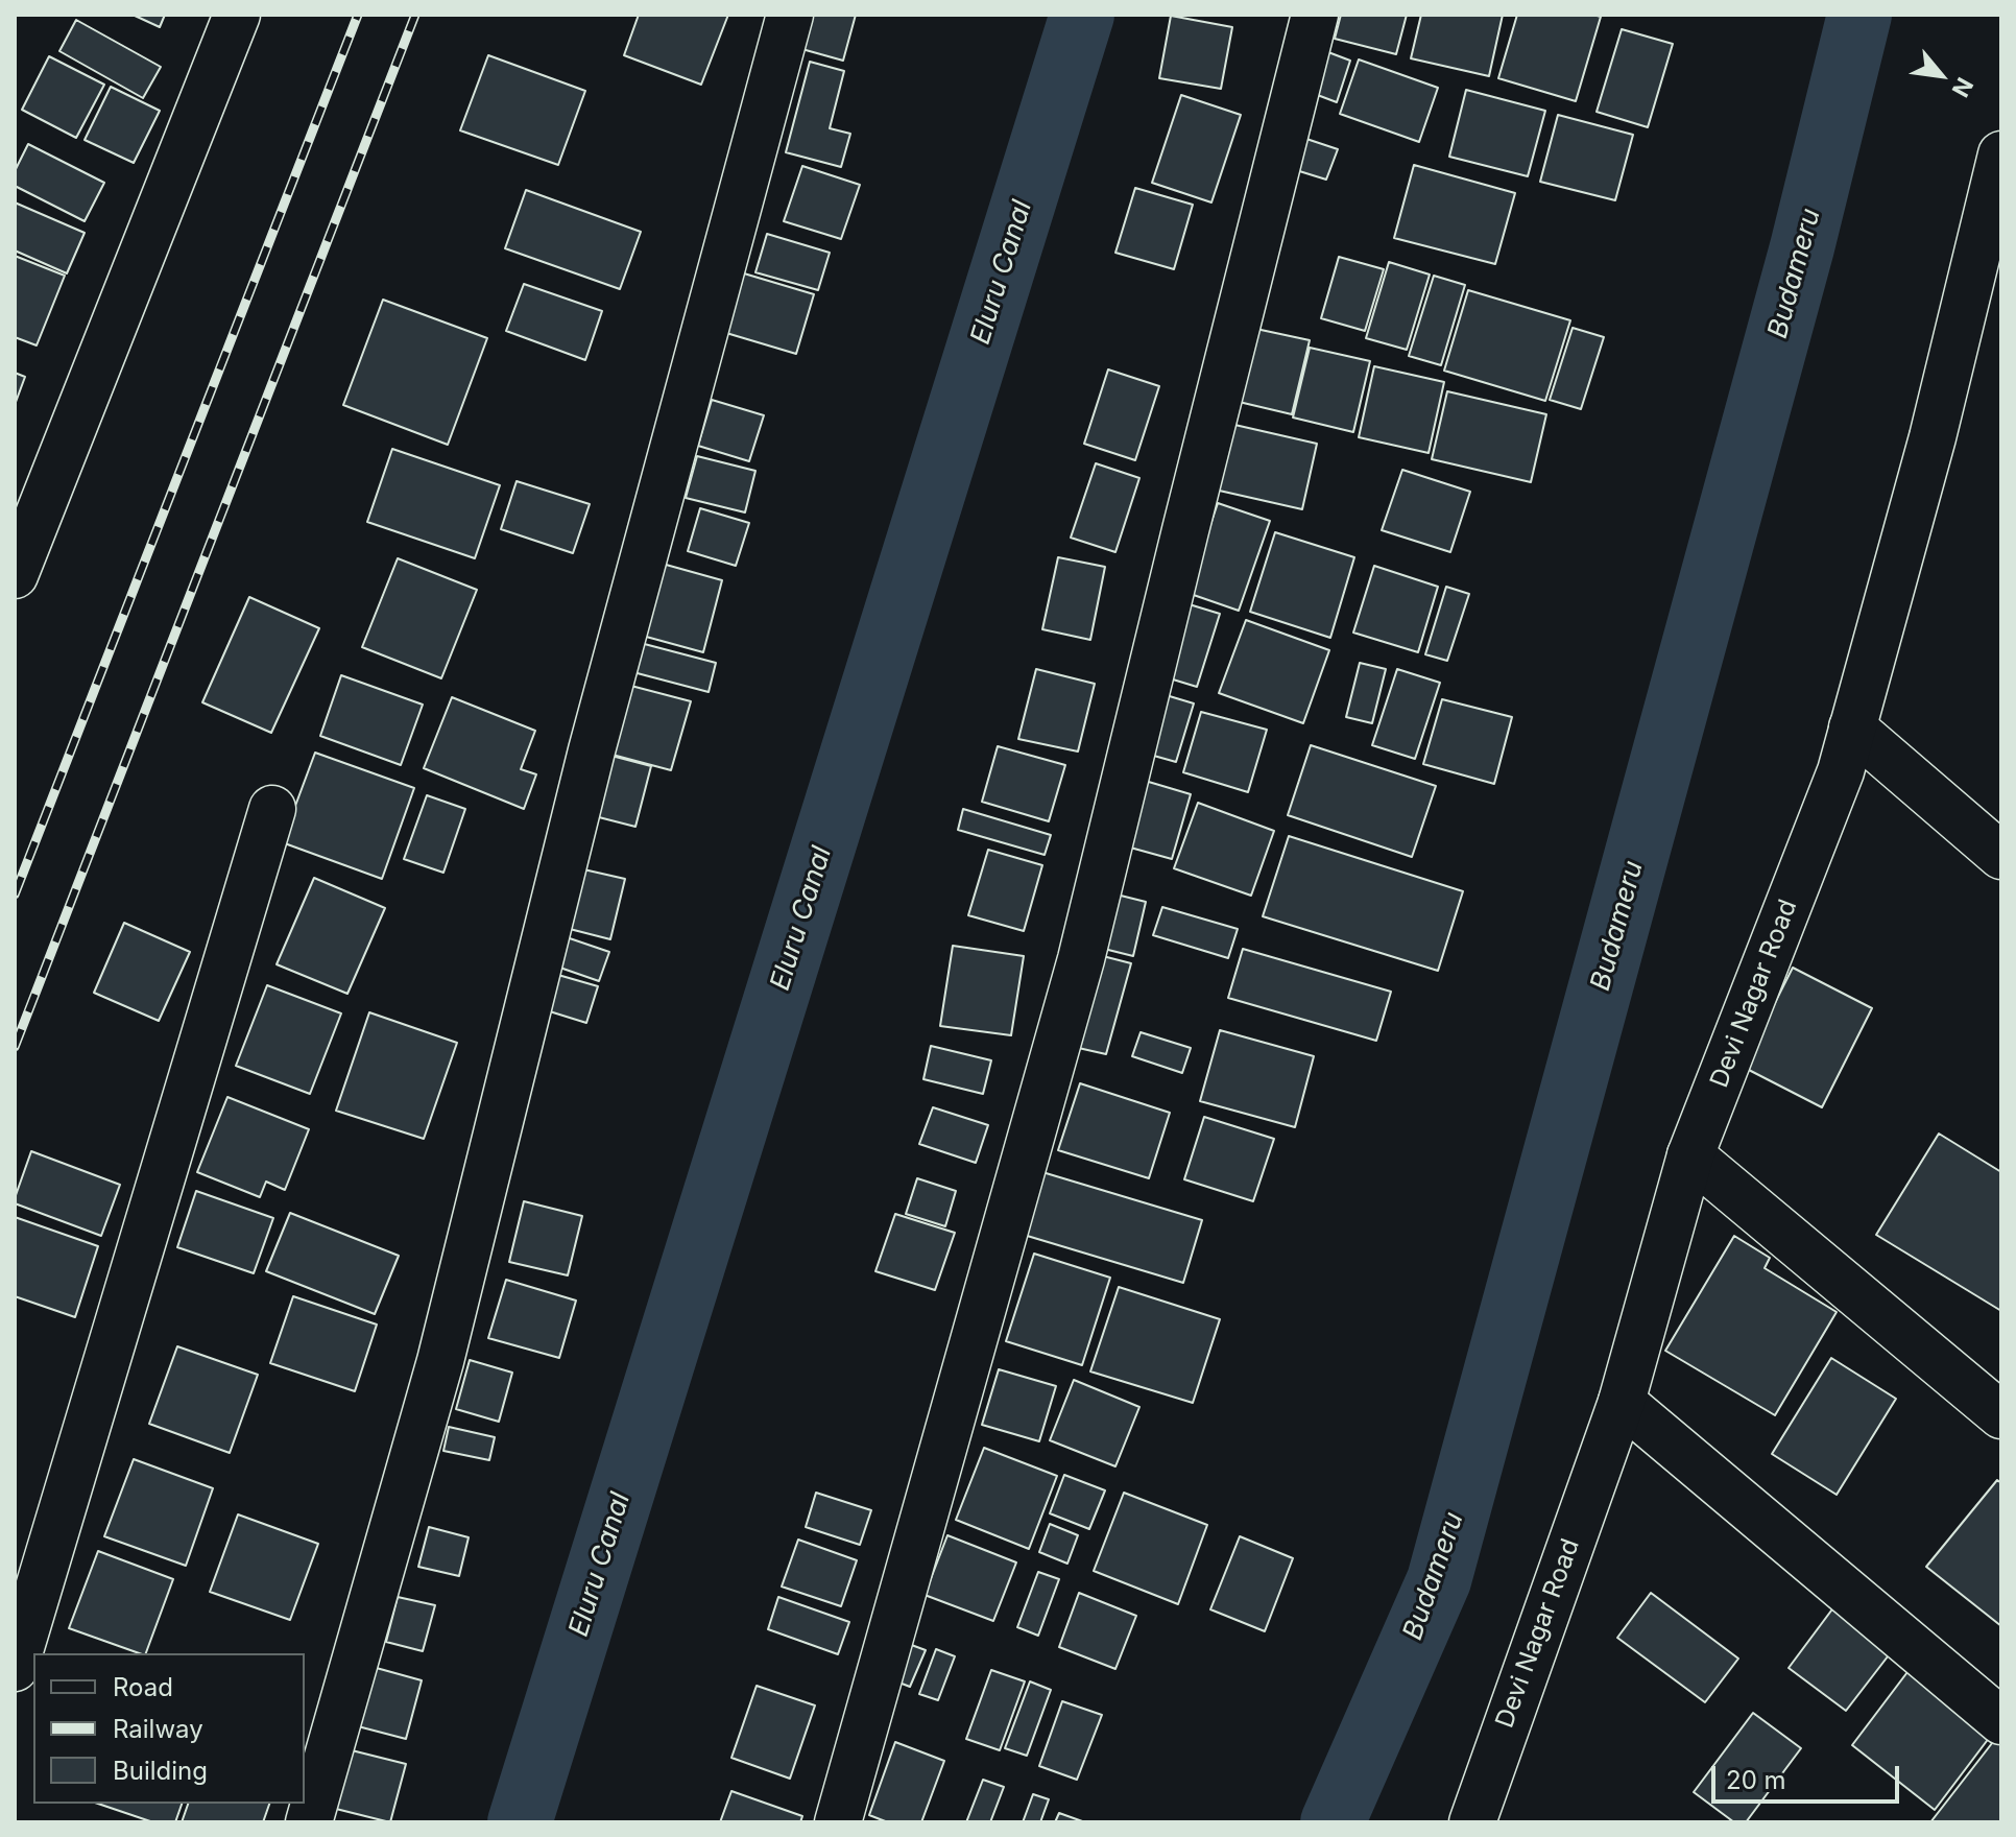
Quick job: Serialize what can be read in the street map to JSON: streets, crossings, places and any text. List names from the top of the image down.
{
  "streets": {
    "street": ["Devi Nagar Road"]
  },
  "water": ["Eluru Canal", "Budameru"],
  "legend": ["Road", "Railway", "Building"],
  "scale_bar": "20 m",
  "north": "bottom right"
}
